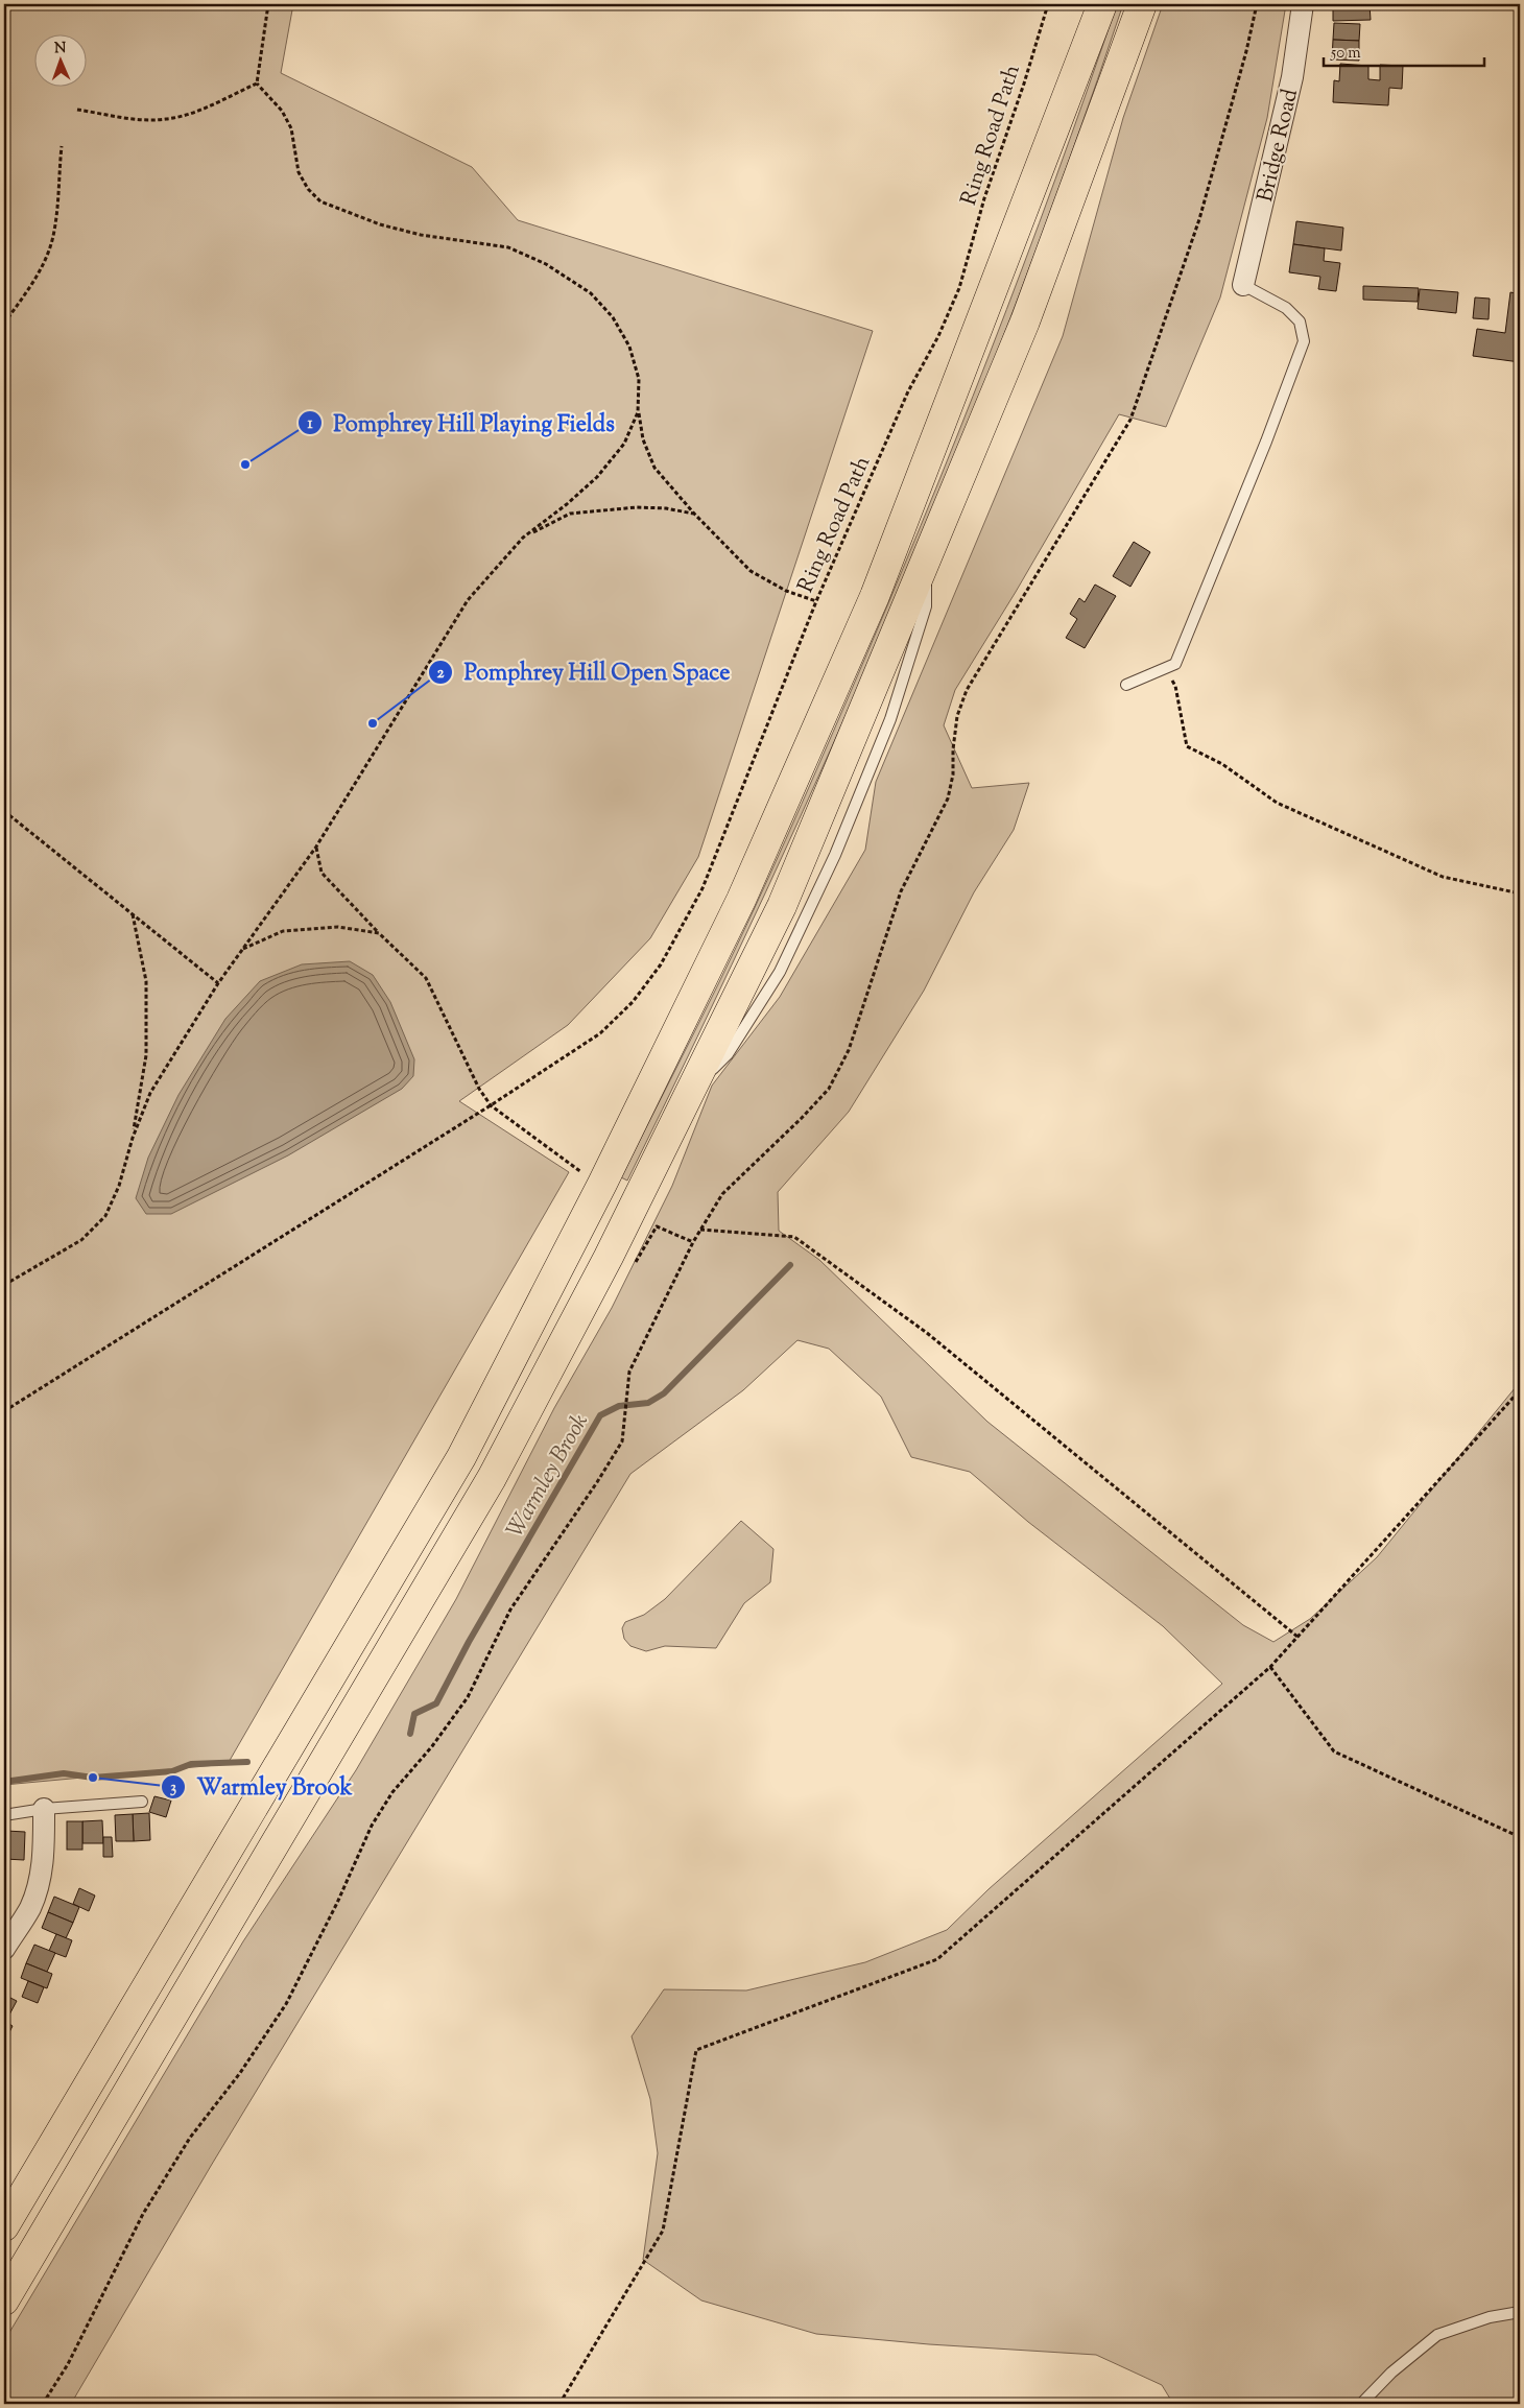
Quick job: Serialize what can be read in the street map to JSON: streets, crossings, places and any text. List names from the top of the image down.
{
  "streets": {
    "street": ["Bridge Road"],
    "path": ["Ring Road Path"]
  },
  "water": ["Warmley Brook"],
  "places": ["Pomphrey Hill Playing Fields", "Pomphrey Hill Open Space", "Warmley Brook"],
  "scale_bar": "50 m",
  "north": "top"
}
